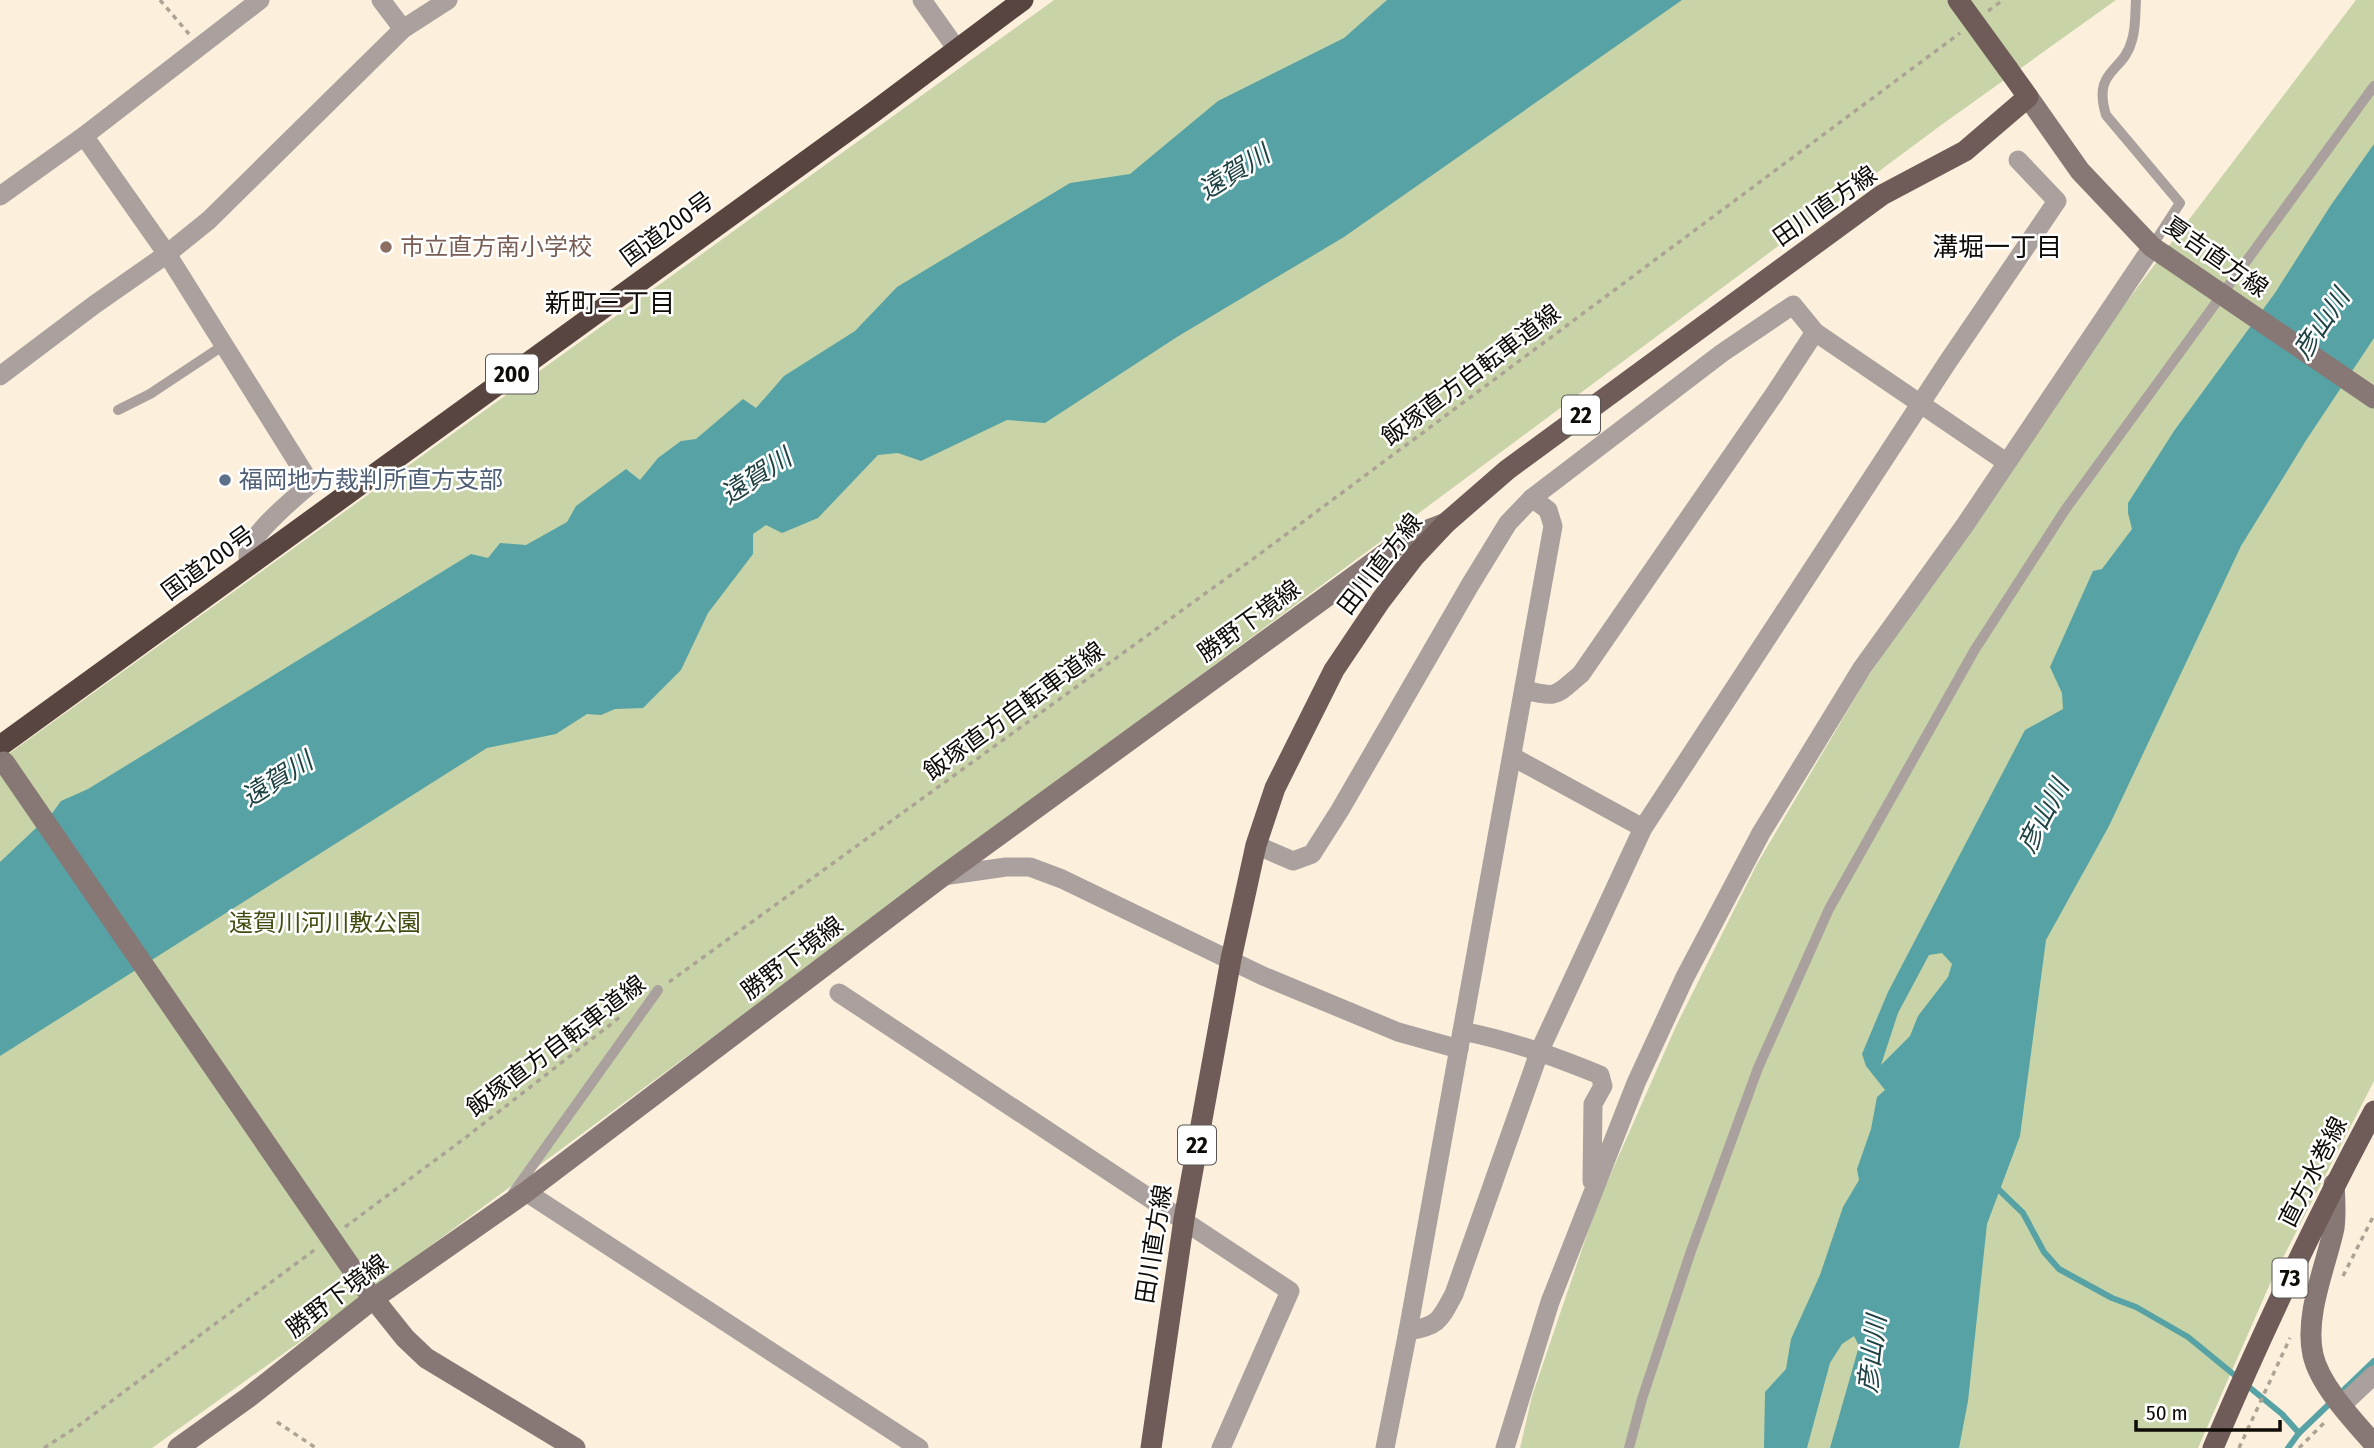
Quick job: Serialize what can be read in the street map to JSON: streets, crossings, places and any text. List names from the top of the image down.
{
  "streets": {
    "highway": ["国道200号", "200"],
    "main road": [
      "田川直方線",
      "夏吉直方線",
      "22",
      "勝野下境線",
      "直方水巻線",
      "73"
    ],
    "path": ["飯塚直方自転車道線"]
  },
  "crossings": [
    ["田川直方線", "夏吉直方線"],
    ["田川直方線", "勝野下境線"]
  ],
  "districts": ["溝堀一丁目", "新町三丁目"],
  "water": ["遠賀川", "彦山川"],
  "parks": ["遠賀川河川敷公園"],
  "places": ["市立直方南小学校", "福岡地方裁判所直方支部"],
  "scale_bar": "50 m"
}
